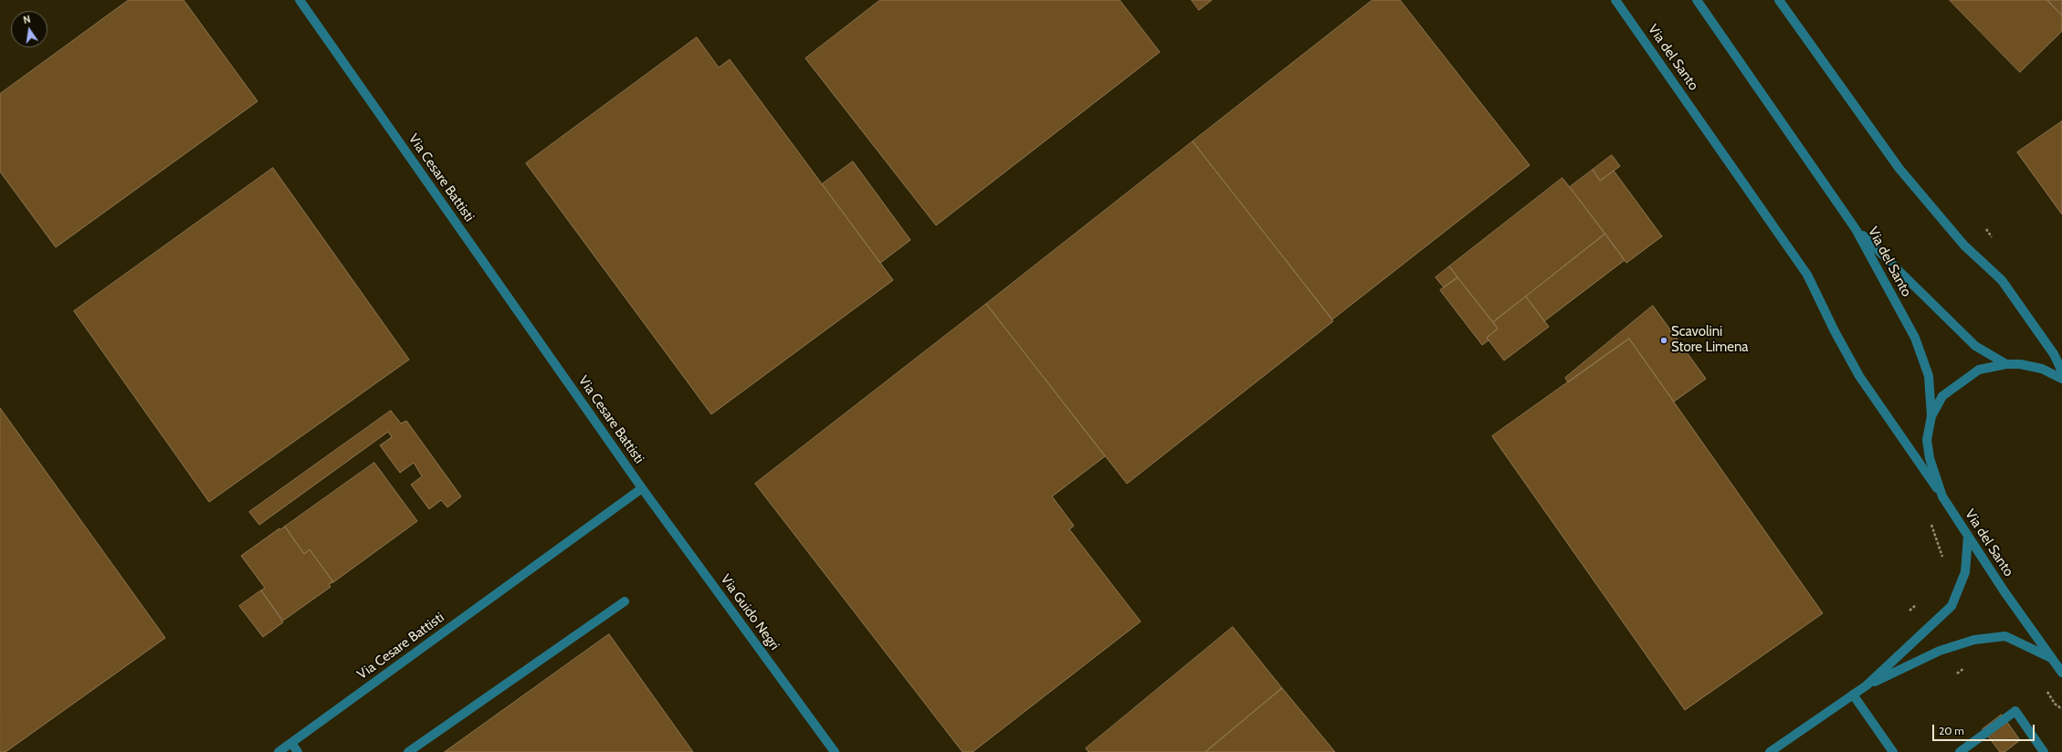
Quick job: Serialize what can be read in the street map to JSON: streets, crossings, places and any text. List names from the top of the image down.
{
  "streets": {
    "street": ["Via del Santo", "Via Cesare Battisti", "Via Guido Negri"]
  },
  "crossings": [
    ["Via Cesare Battisti", "Via Guido Negri"]
  ],
  "places": ["Scavolini Store Limena"],
  "scale_bar": "20 m",
  "north": "top"
}
